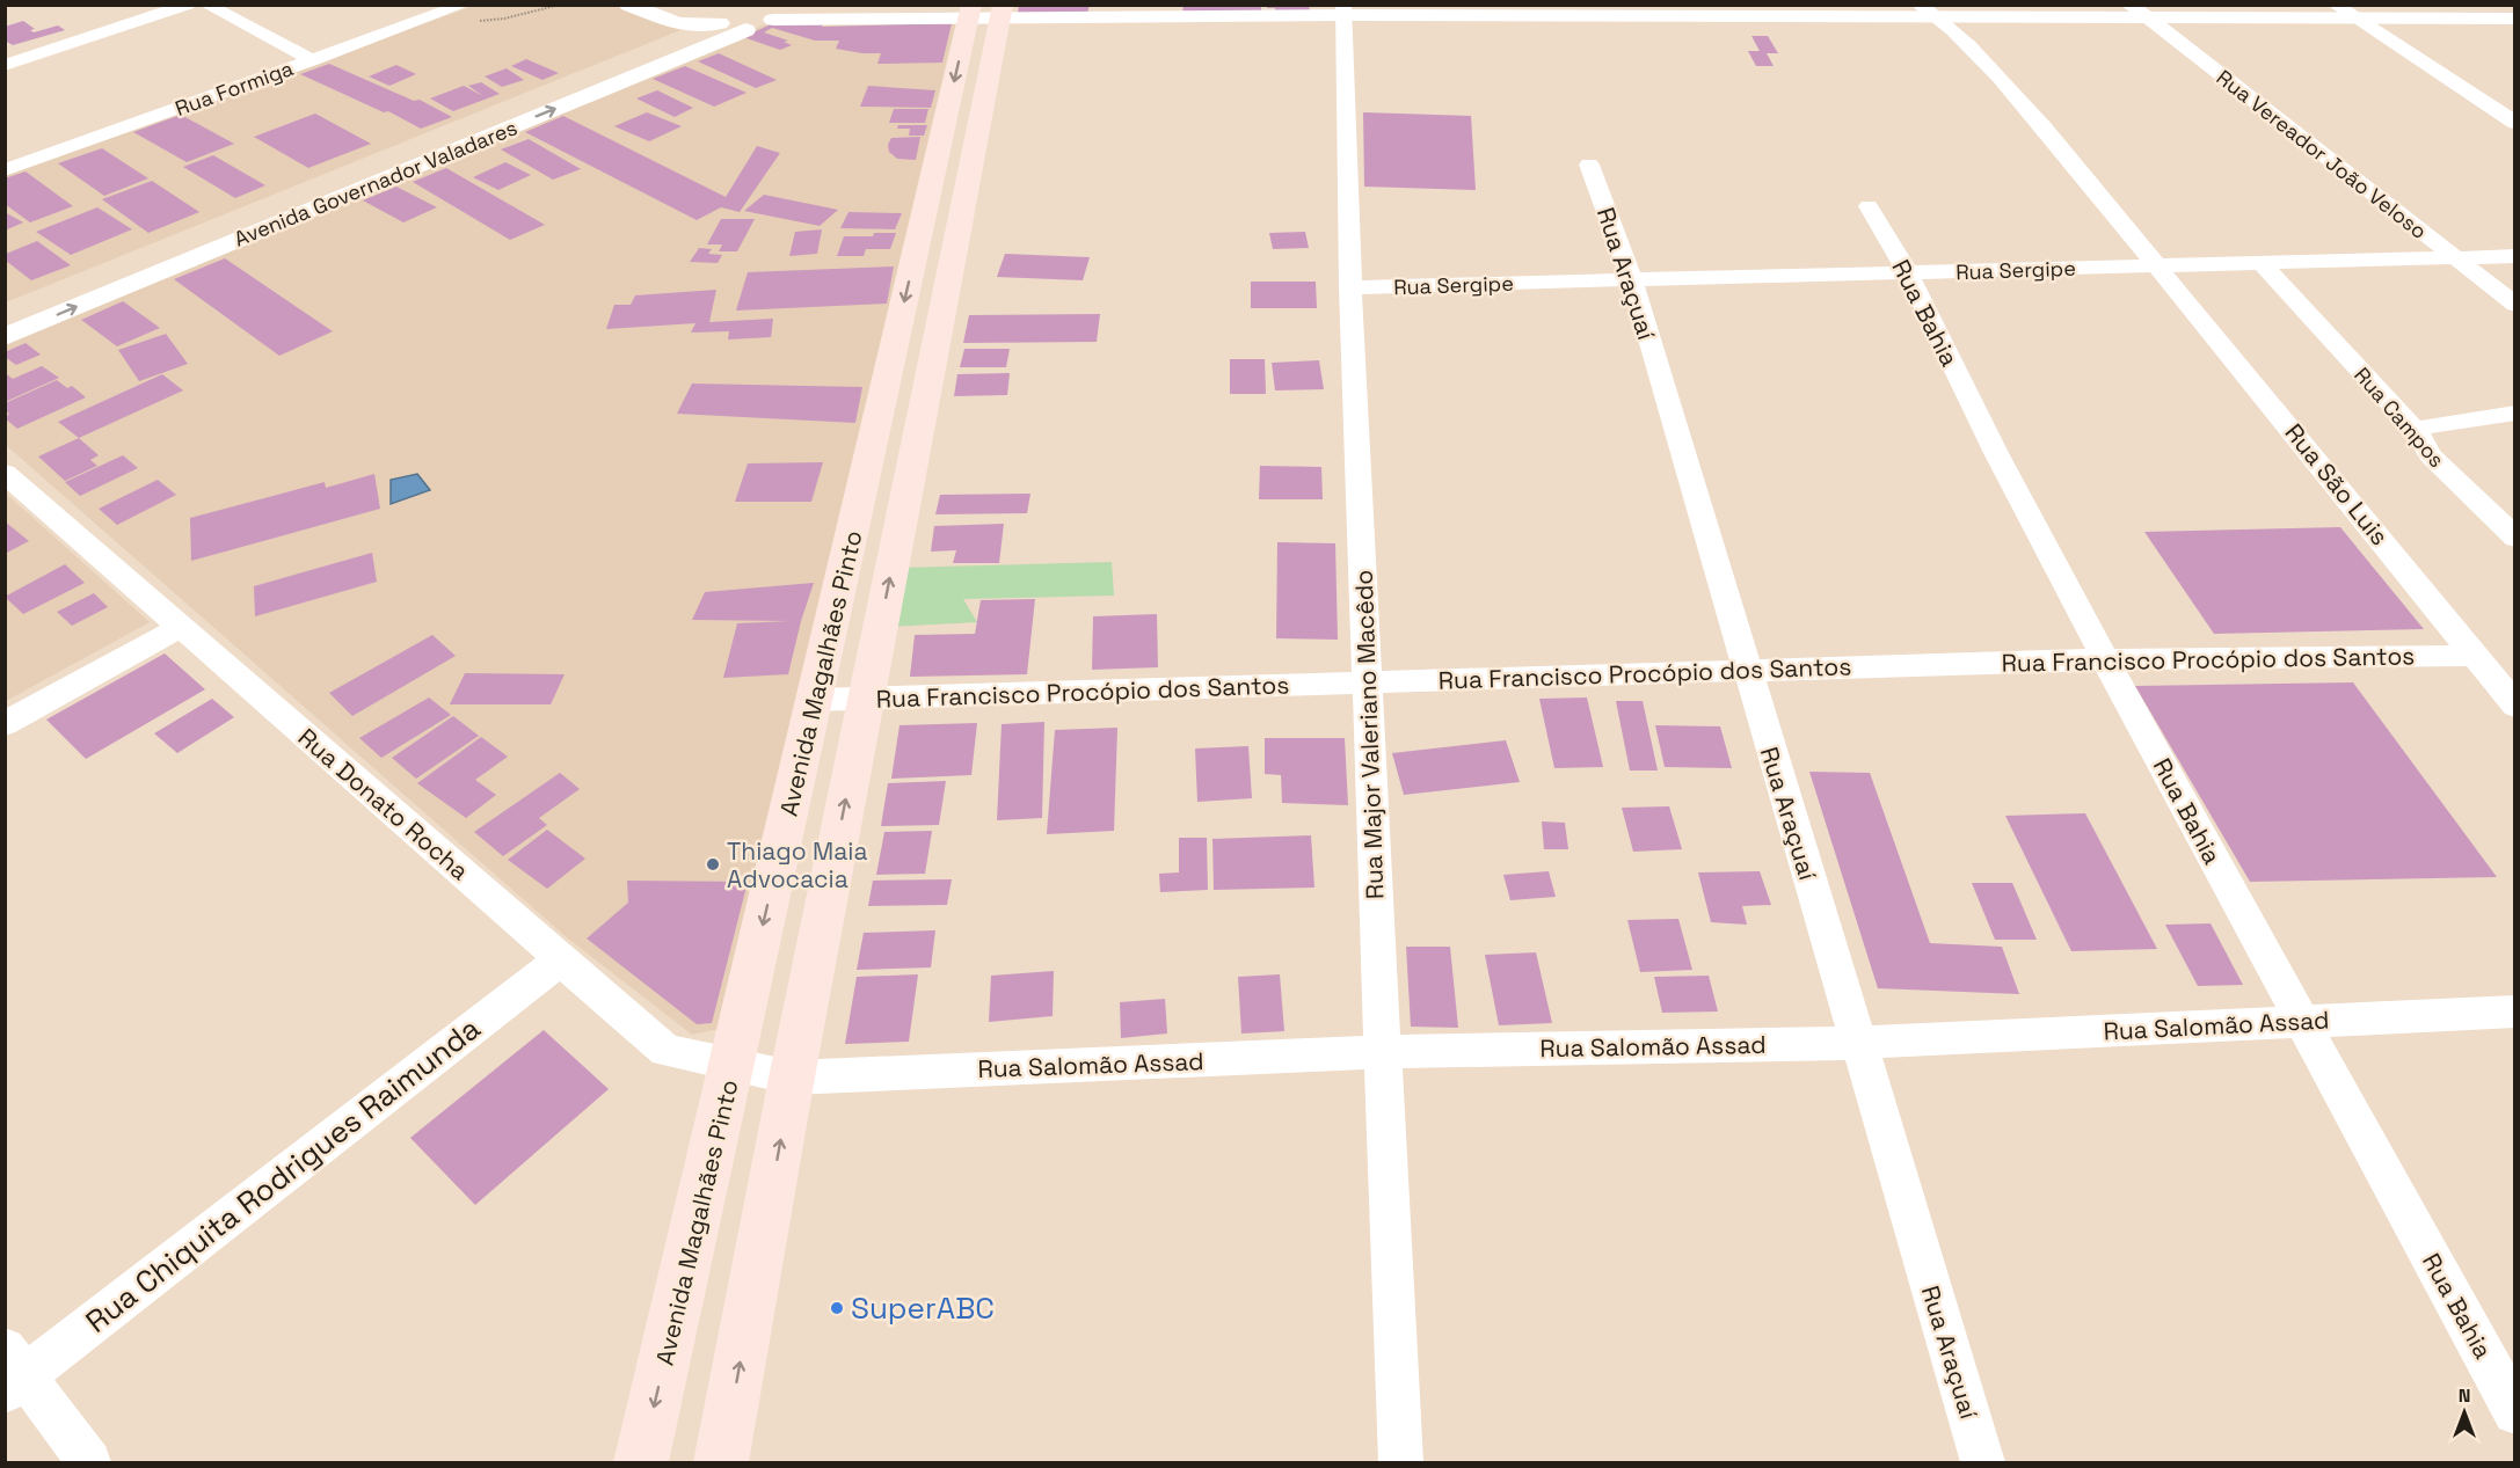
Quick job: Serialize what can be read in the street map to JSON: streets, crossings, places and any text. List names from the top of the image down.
{
  "streets": {
    "main road": ["Avenida Magalhães Pinto"],
    "street": [
      "Rua Formiga",
      "Rua Vereador João Veloso",
      "Avenida Governador Valadares",
      "Rua Sergipe",
      "Rua Araçuaí",
      "Rua Bahia",
      "Rua Campos",
      "Rua São Luis",
      "Rua Francisco Procópio dos Santos",
      "Rua Major Valeriano Macêdo",
      "Rua Donato Rocha",
      "Rua Salomão Assad",
      "Rua Chiquita Rodrigues Raimunda"
    ]
  },
  "crossings": [
    ["Rua Vereador João Veloso", "Rua Sergipe"],
    ["Rua Sergipe", "Rua Araçuaí"],
    ["Rua Sergipe", "Rua Bahia"],
    ["Rua Sergipe", "Rua Campos"],
    ["Rua Sergipe", "Rua São Luis"],
    ["Rua Sergipe", "Rua Major Valeriano Macêdo"],
    ["Rua Araçuaí", "Rua Francisco Procópio dos Santos"],
    ["Rua Araçuaí", "Rua Salomão Assad"],
    ["Rua Bahia", "Rua Francisco Procópio dos Santos"],
    ["Rua Bahia", "Rua Salomão Assad"],
    ["Rua São Luis", "Rua Francisco Procópio dos Santos"],
    ["Rua Francisco Procópio dos Santos", "Avenida Magalhães Pinto"],
    ["Rua Francisco Procópio dos Santos", "Rua Major Valeriano Macêdo"],
    ["Avenida Magalhães Pinto", "Rua Donato Rocha"],
    ["Avenida Magalhães Pinto", "Rua Salomão Assad"],
    ["Rua Major Valeriano Macêdo", "Rua Salomão Assad"],
    ["Rua Donato Rocha", "Rua Salomão Assad"],
    ["Rua Donato Rocha", "Rua Chiquita Rodrigues Raimunda"]
  ],
  "places": ["Thiago Maia Advocacia", "SuperABC"],
  "north": "top"
}
